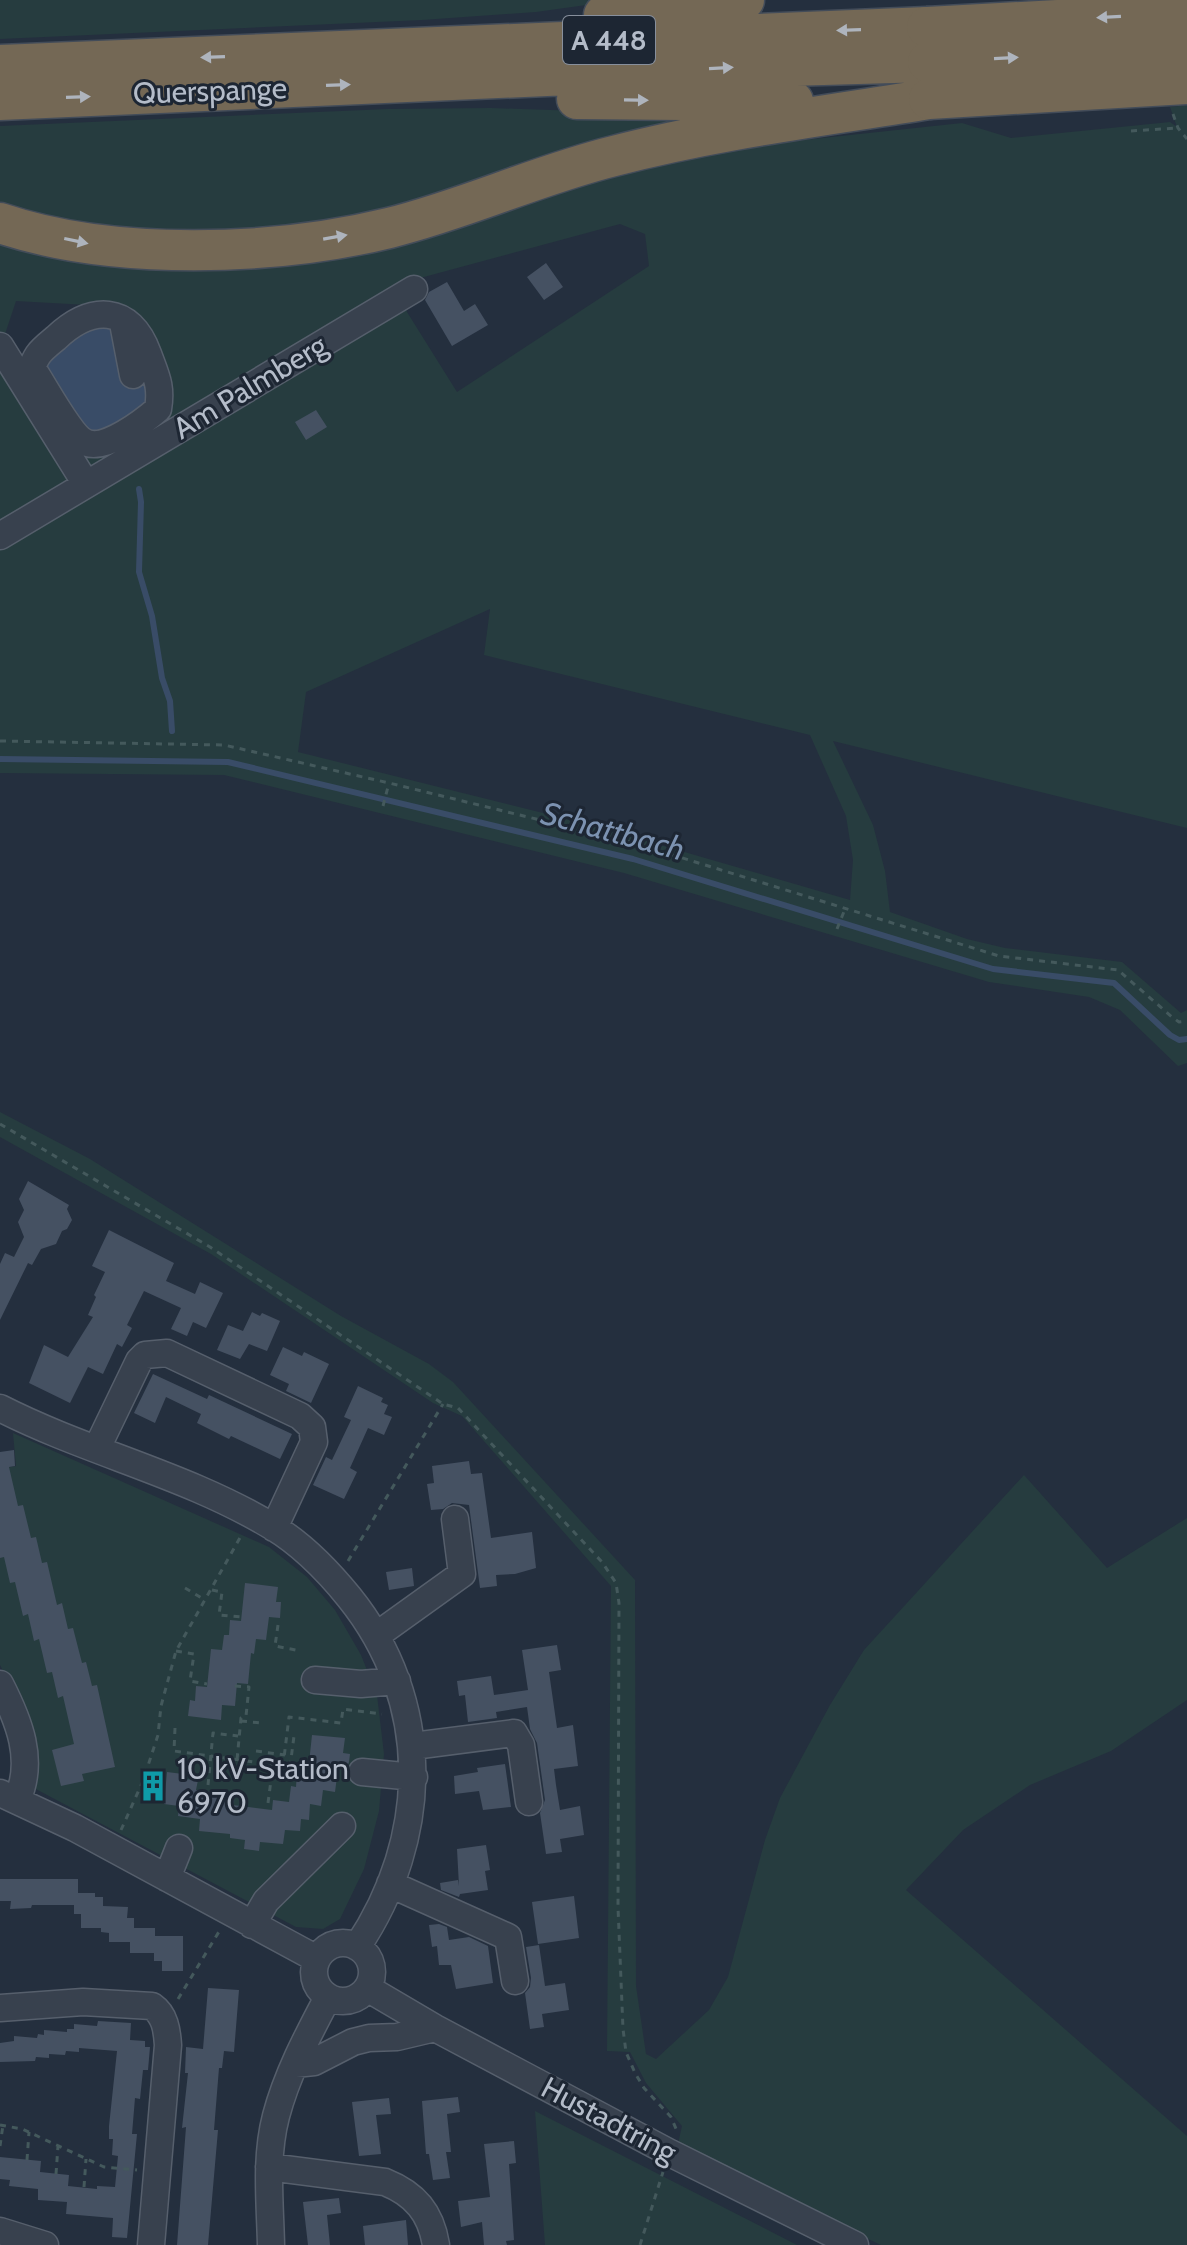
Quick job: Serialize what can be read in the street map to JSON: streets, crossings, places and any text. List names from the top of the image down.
{
  "streets": {
    "highway": ["A 448", "Querspange"],
    "street": ["Am Palmberg", "Hustadtring"]
  },
  "crossings": [
    ["A 448", "Querspange"]
  ],
  "water": ["Schattbach"],
  "places": {
    "building": ["10 kV-Station 6970"]
  }
}
